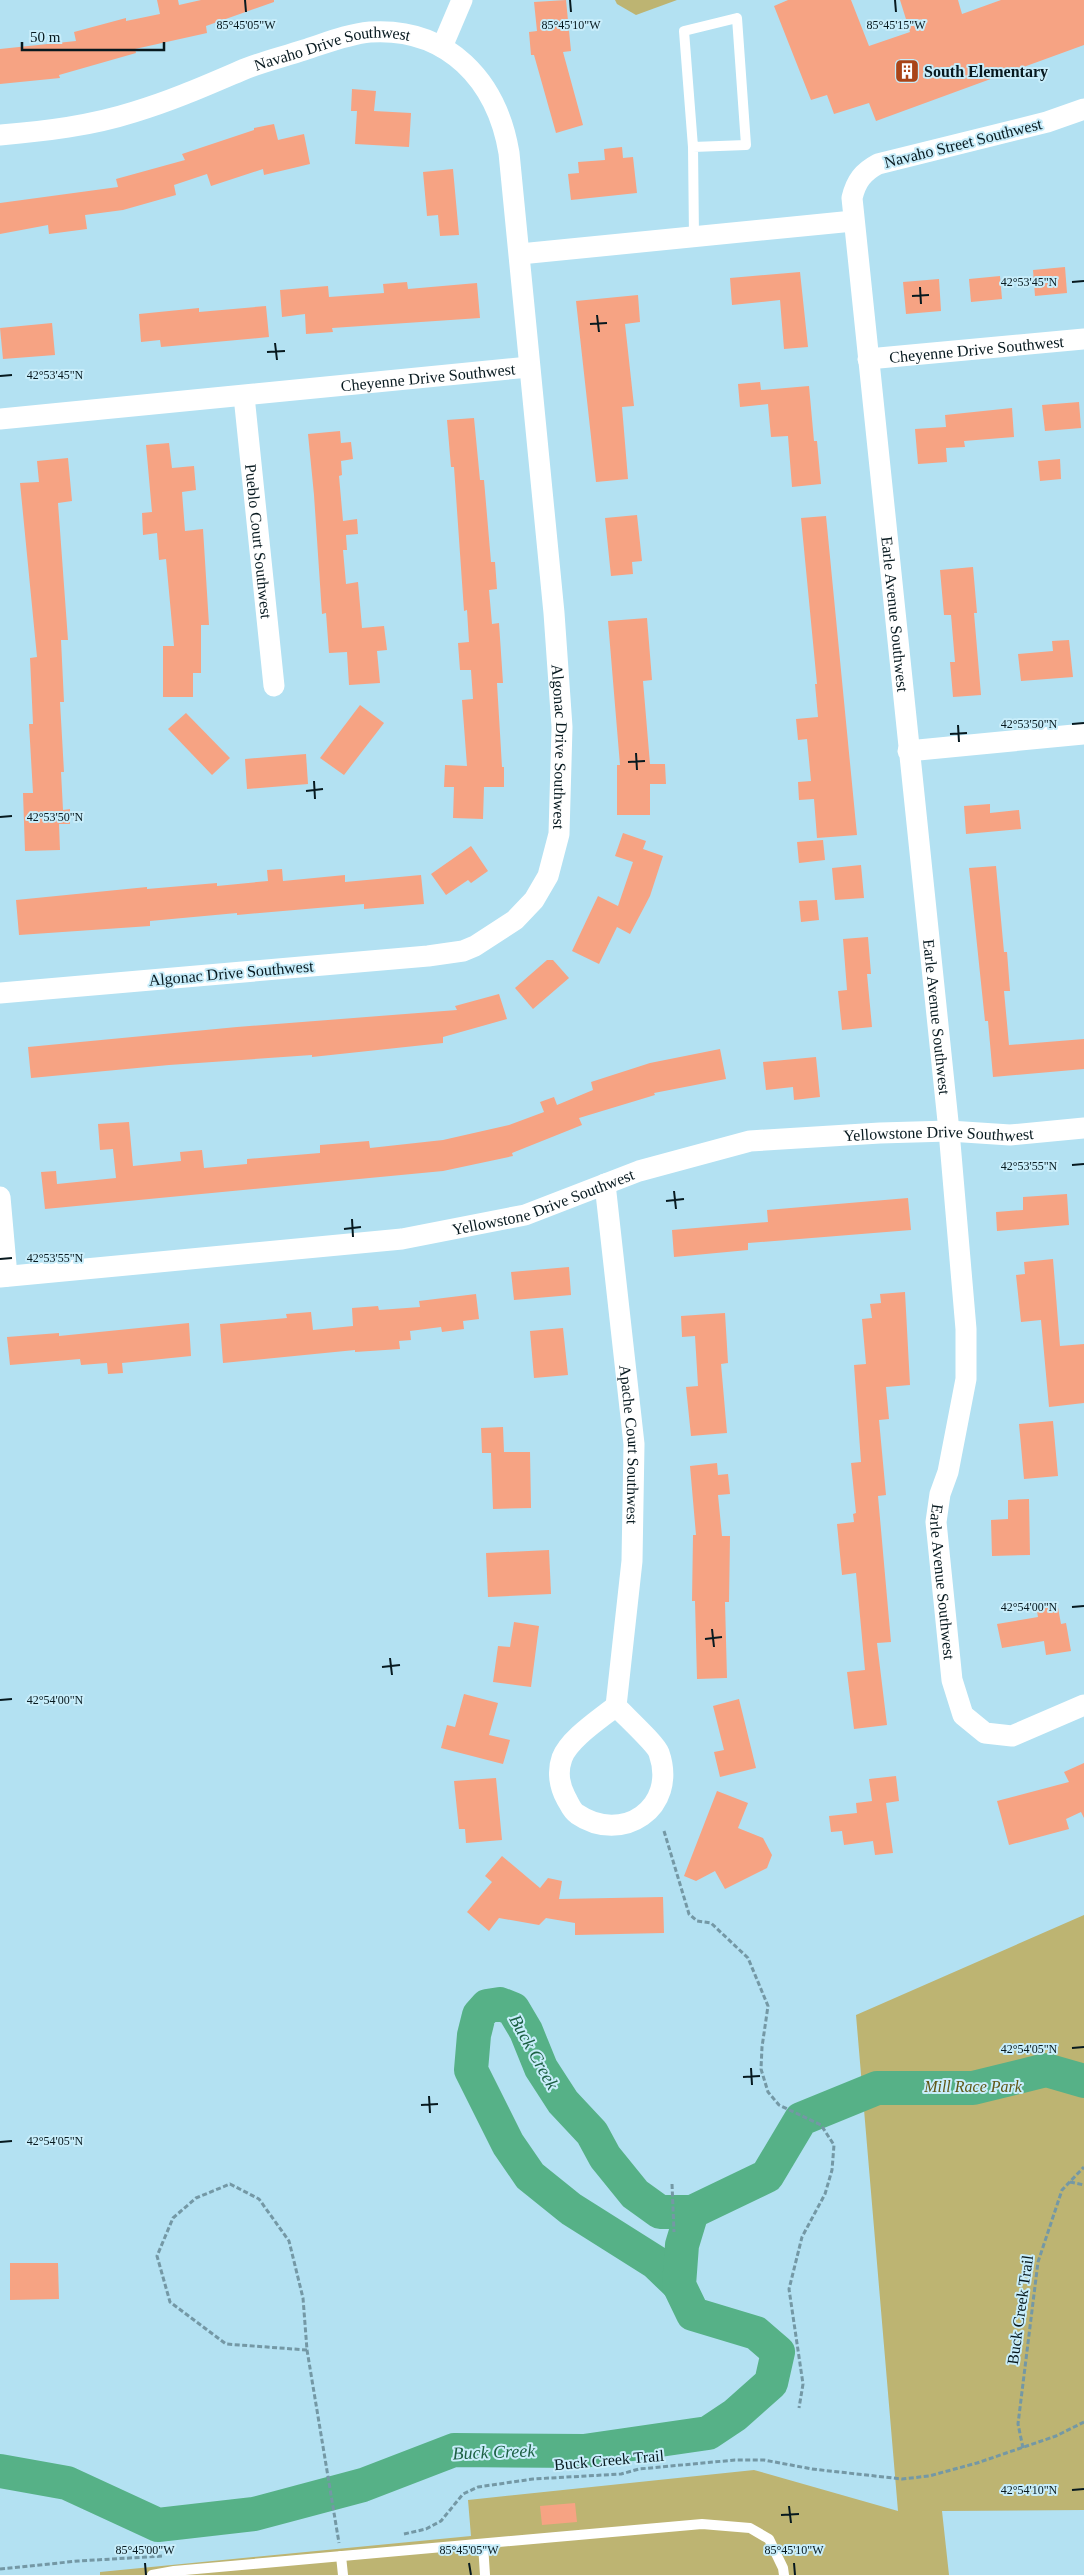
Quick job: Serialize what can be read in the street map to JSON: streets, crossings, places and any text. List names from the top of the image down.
{
  "streets": {
    "street": [
      "Navaho Drive Southwest",
      "Navaho Street Southwest",
      "Cheyenne Drive Southwest",
      "Pueblo Court Southwest",
      "Earle Avenue Southwest",
      "Algonac Drive Southwest",
      "Yellowstone Drive Southwest",
      "Apache Court Southwest"
    ],
    "path": ["Buck Creek Trail"]
  },
  "crossings": [
    ["Navaho Drive Southwest", "Cheyenne Drive Southwest"],
    ["Navaho Street Southwest", "Earle Avenue Southwest"],
    ["Cheyenne Drive Southwest", "Pueblo Court Southwest"],
    ["Cheyenne Drive Southwest", "Earle Avenue Southwest"],
    ["Cheyenne Drive Southwest", "Algonac Drive Southwest"],
    ["Earle Avenue Southwest", "Yellowstone Drive Southwest"],
    ["Yellowstone Drive Southwest", "Apache Court Southwest"]
  ],
  "water": ["Buck Creek"],
  "parks": ["Mill Race Park"],
  "places": {
    "building": ["South Elementary"]
  },
  "scale_bar": "50 m",
  "coordinates": [
    "85°45'05\"W",
    "85°45'10\"W",
    "85°45'15\"W",
    "42°53'45\"N",
    "42°53'50\"N",
    "42°53'55\"N",
    "42°54'00\"N",
    "42°54'05\"N",
    "42°54'10\"N",
    "85°45'00\"W"
  ]
}
